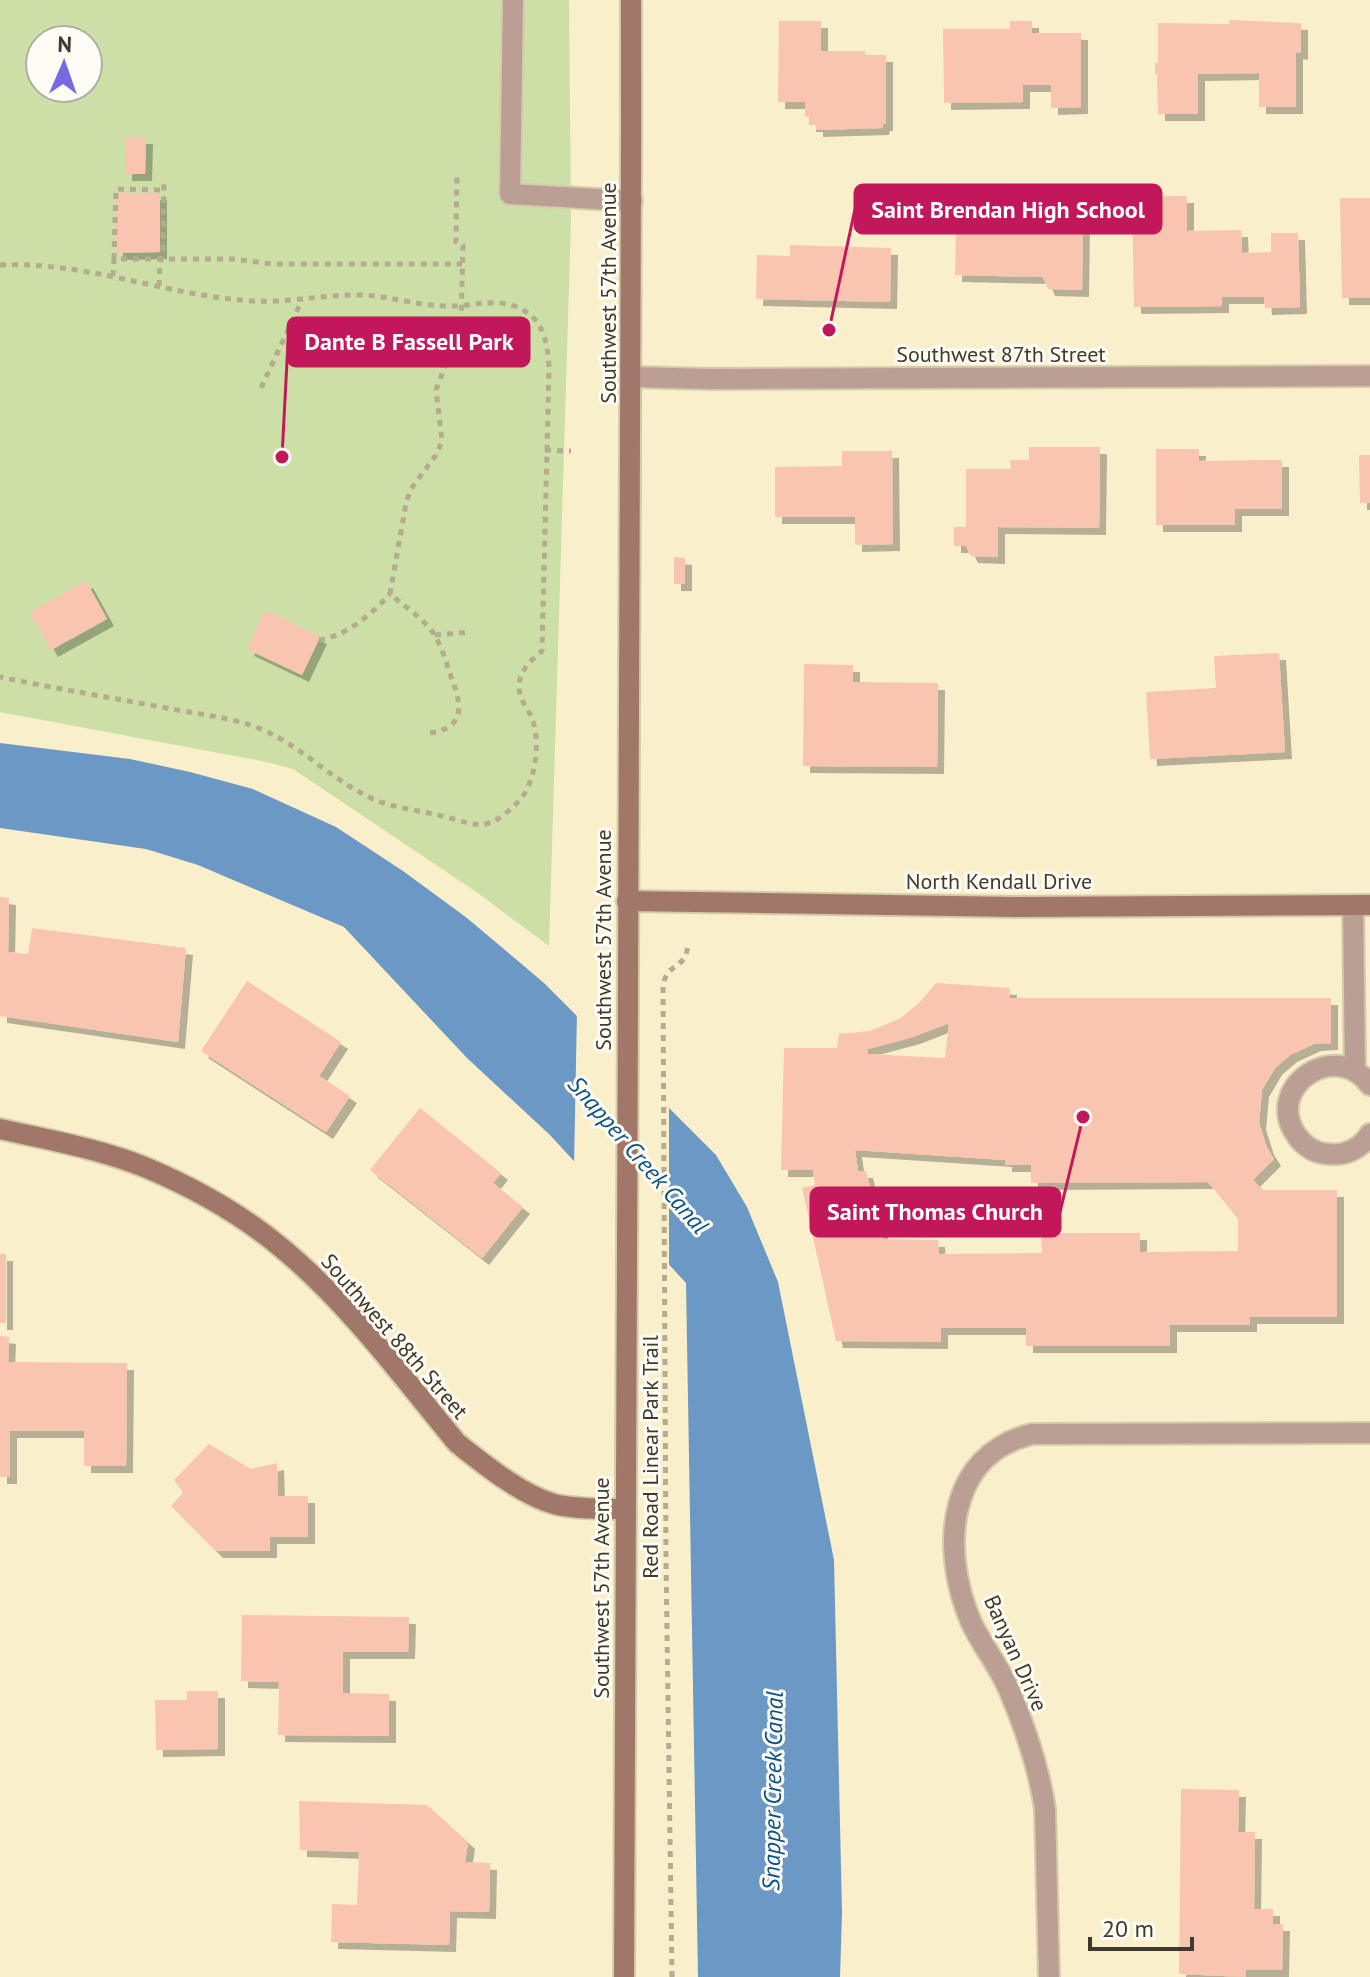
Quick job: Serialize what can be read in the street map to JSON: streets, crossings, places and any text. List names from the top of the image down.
{
  "streets": {
    "main road": ["Southwest 57th Avenue", "North Kendall Drive", "Southwest 88th Street"],
    "street": ["Southwest 87th Street", "Banyan Drive"],
    "path": ["Red Road Linear Park Trail"]
  },
  "crossings": [
    ["Southwest 57th Avenue", "Southwest 87th Street"],
    ["Southwest 57th Avenue", "North Kendall Drive"],
    ["Southwest 57th Avenue", "Southwest 88th Street"]
  ],
  "water": ["Snapper Creek Canal"],
  "places": ["Saint Brendan High School", "Dante B Fassell Park", "Saint Thomas Church"],
  "scale_bar": "20 m",
  "north": "top"
}
